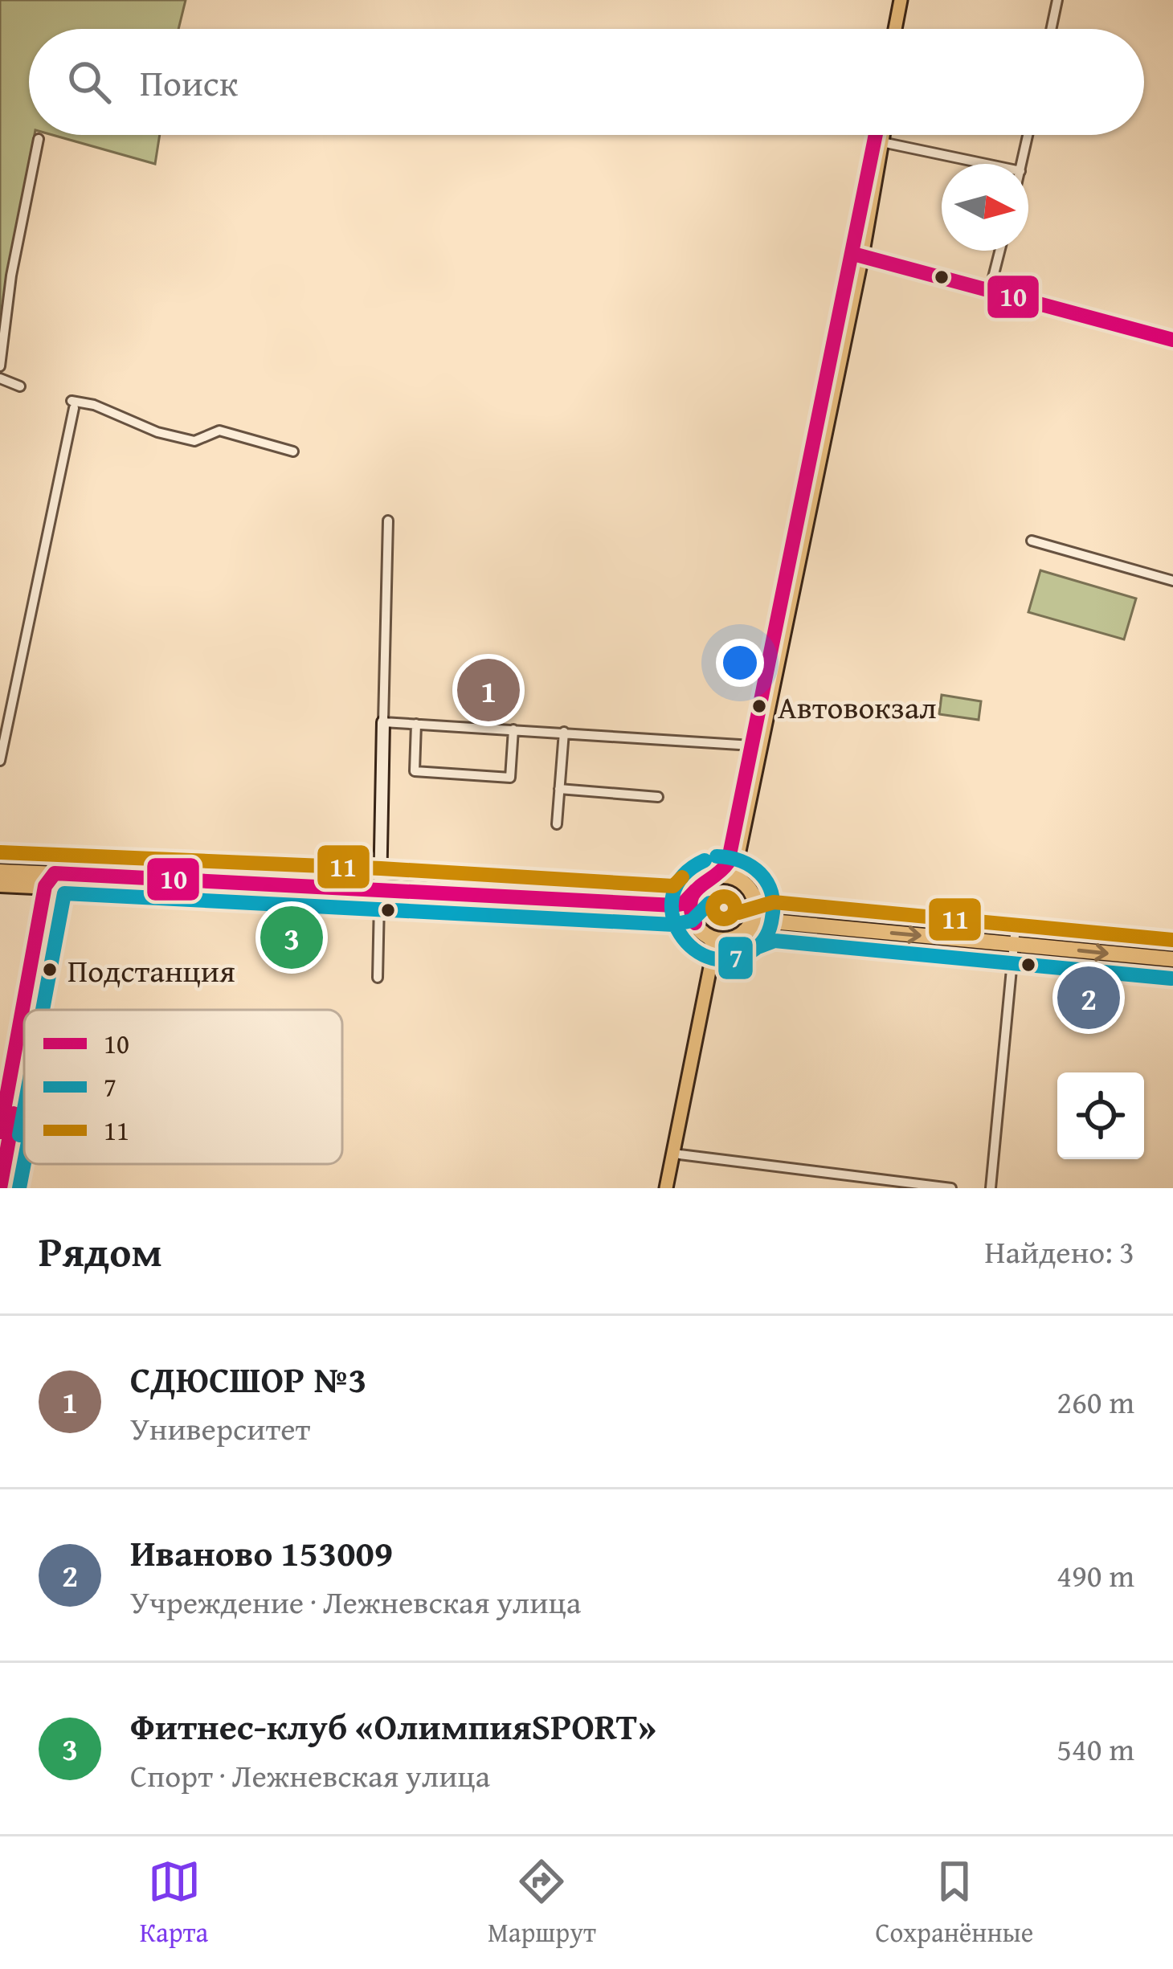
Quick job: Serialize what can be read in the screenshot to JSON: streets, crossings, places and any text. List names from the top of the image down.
{
  "places": ["Автовокзал", "Подстанция"],
  "lines": ["transit line 10", "transit line 11", "transit line 7"],
  "legend": ["10", "7", "11"],
  "north": "right",
  "page": {
    "search": "Поиск",
    "pins": ["1", "3", "2"],
    "heading": ["Рядом", "Найдено: 3"],
    "list": [
      {
        "mark": "1",
        "name": "СДЮСШОР №3",
        "note": "Университет",
        "value": "260 m"
      },
      {
        "mark": "2",
        "name": "Иваново 153009",
        "note": "Учреждение · Лежневская улица",
        "value": "490 m"
      },
      {
        "mark": "3",
        "name": "Фитнес-клуб «ОлимпияSPORT»",
        "note": "Спорт · Лежневская улица",
        "value": "540 m"
      }
    ],
    "nav": ["Карта", "Маршрут", "Сохранённые"]
  }
}
